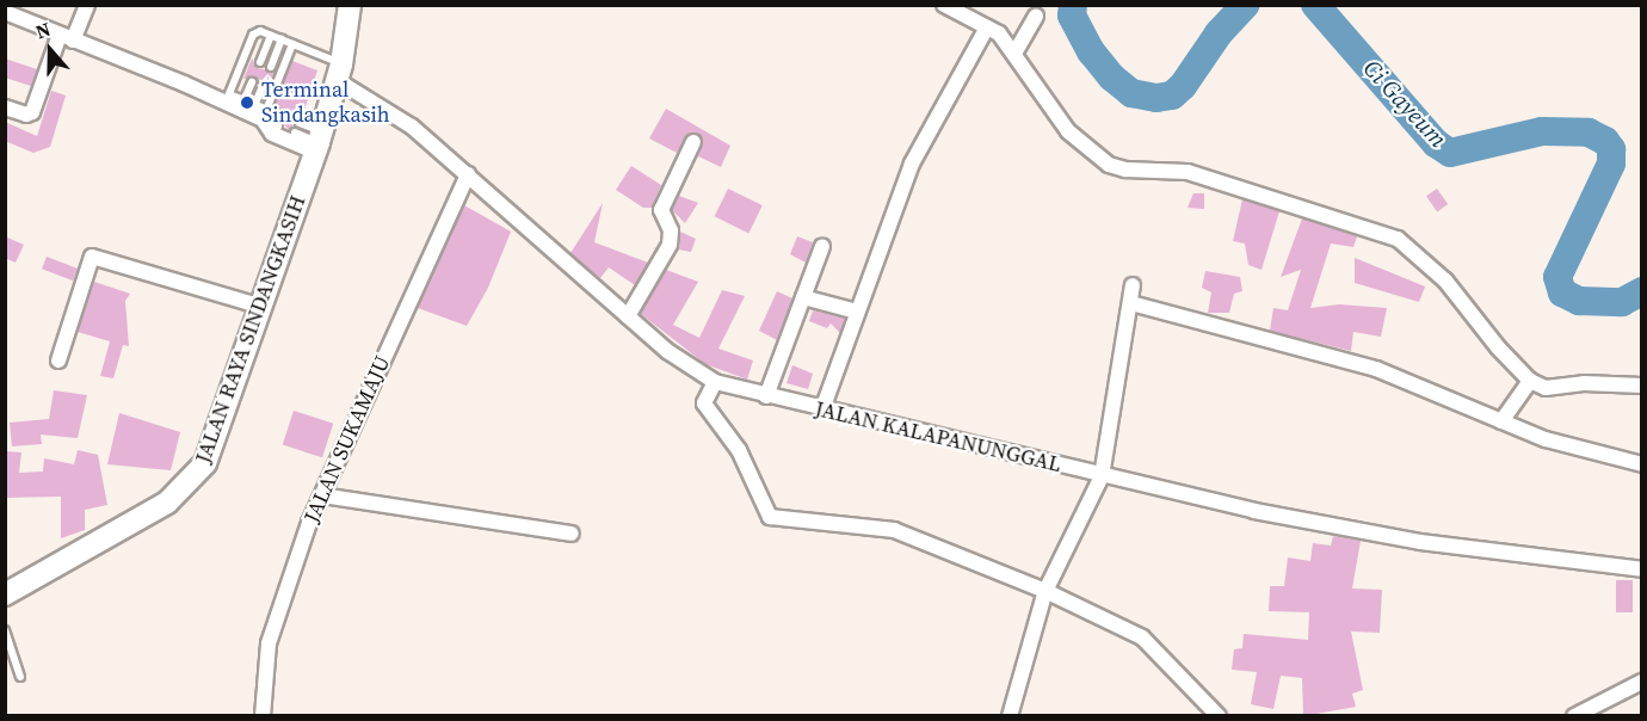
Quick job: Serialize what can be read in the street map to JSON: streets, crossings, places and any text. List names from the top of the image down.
{
  "streets": {
    "main road": ["JALAN RAYA SINDANGKASIH"],
    "street": ["JALAN KALAPANUNGGAL", "JALAN SUKAMAJU"]
  },
  "crossings": [
    ["JALAN RAYA SINDANGKASIH", "JALAN KALAPANUNGGAL"],
    ["JALAN KALAPANUNGGAL", "JALAN SUKAMAJU"]
  ],
  "water": ["Ci Gayeum"],
  "places": ["Terminal Sindangkasih"],
  "north": "top"
}
